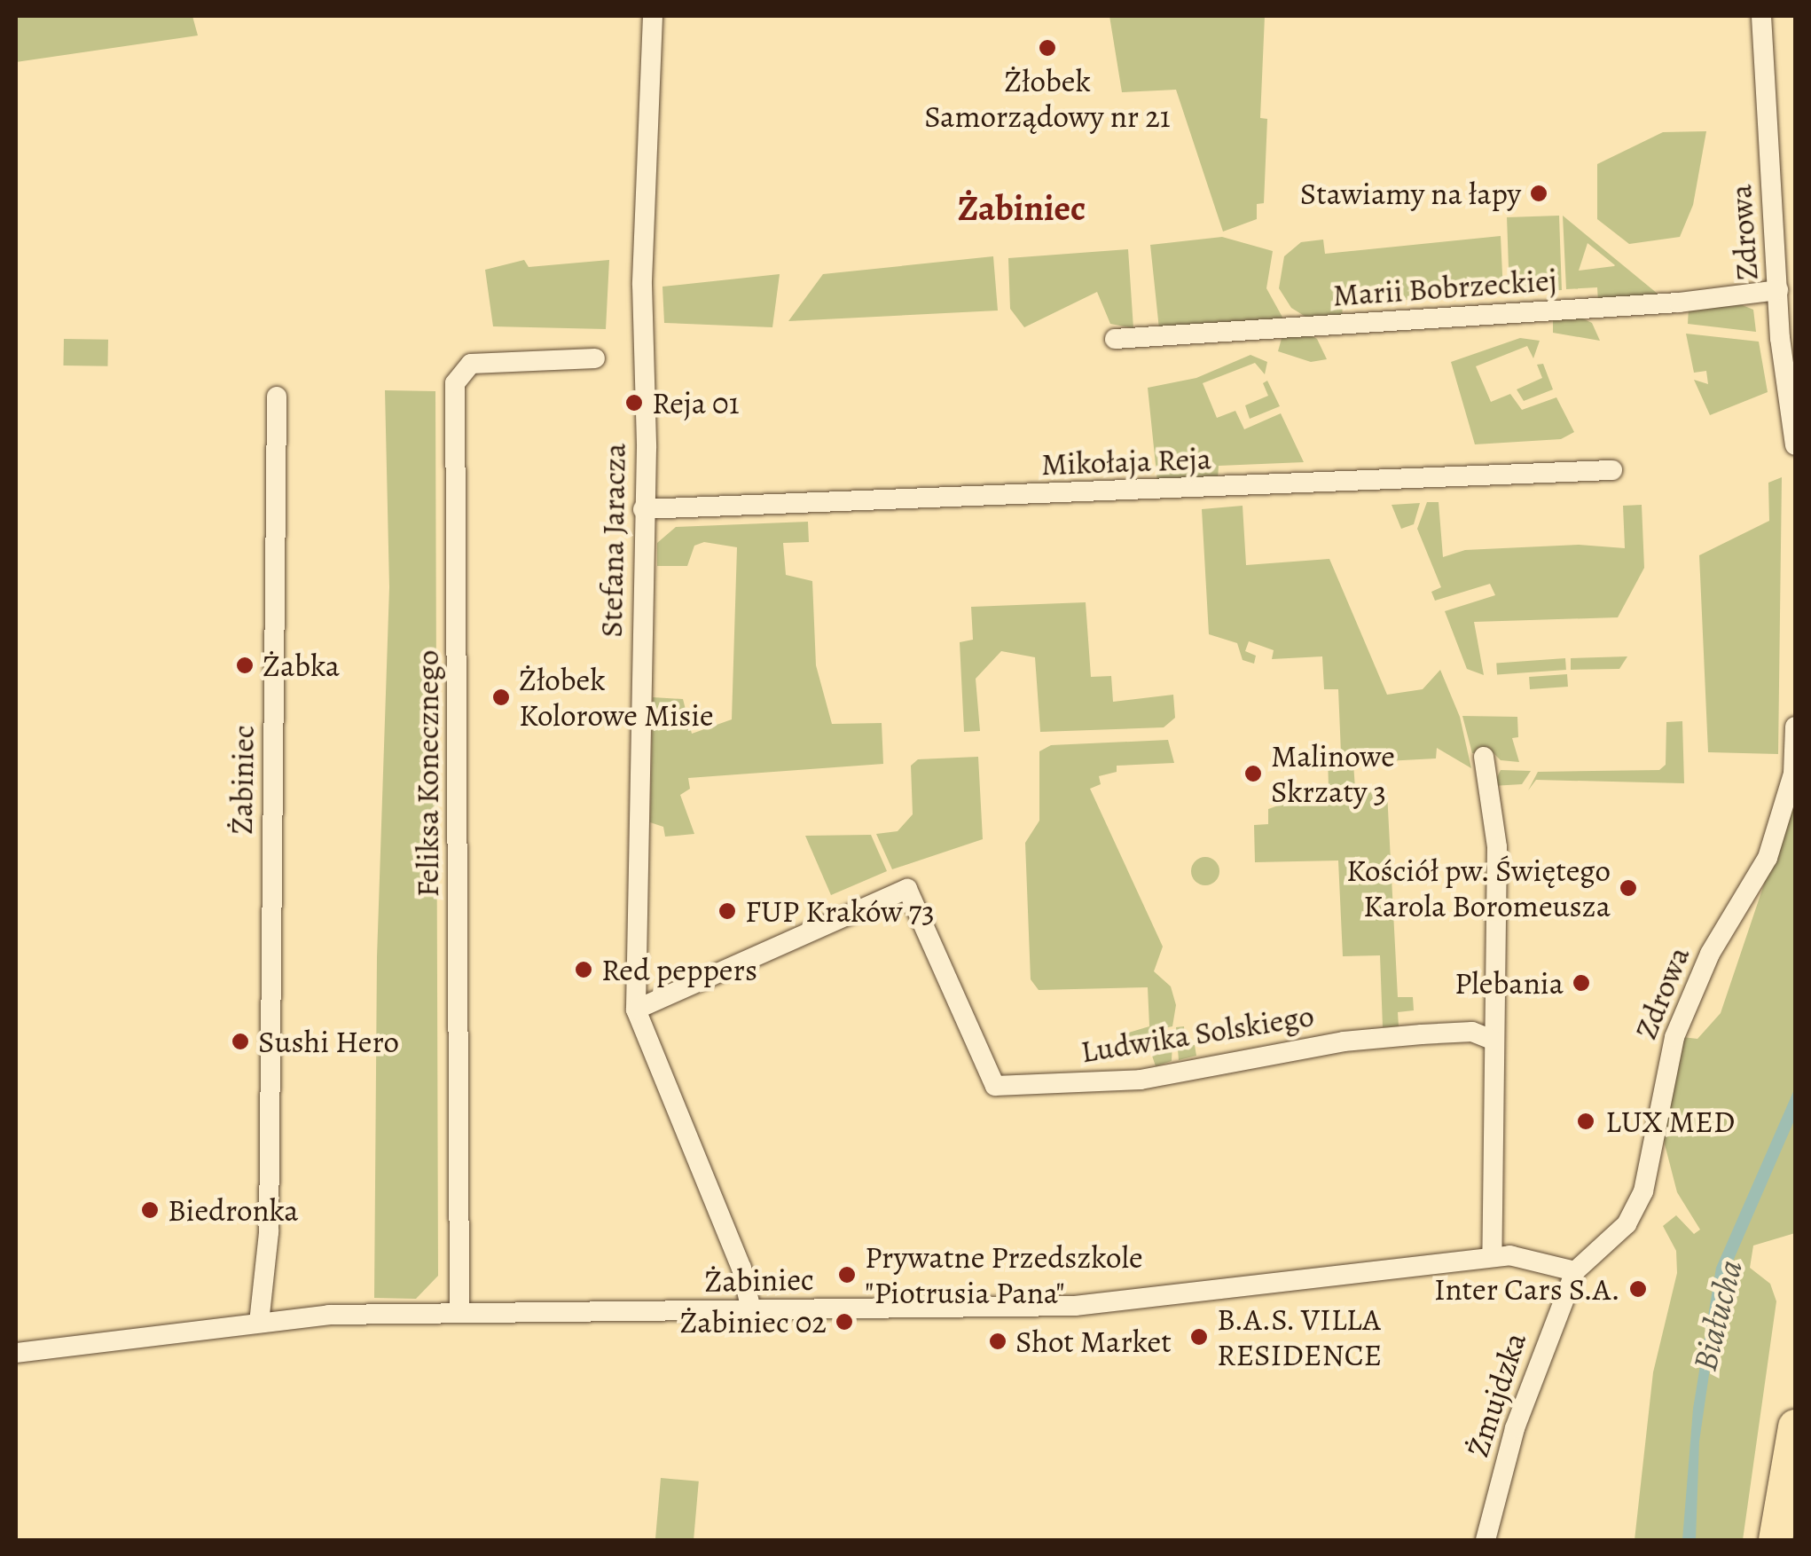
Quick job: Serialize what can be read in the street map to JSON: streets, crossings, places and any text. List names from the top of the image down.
{
  "streets": {
    "street": [
      "Zdrowa",
      "Marii Bobrzeckiej",
      "Mikołaja Reja",
      "Stefana Jaracza",
      "Feliksa Konecznego",
      "Żabiniec",
      "Ludwika Solskiego",
      "Żmujdzka"
    ]
  },
  "crossings": [
    ["Zdrowa", "Marii Bobrzeckiej"],
    ["Zdrowa", "Żabiniec"],
    ["Zdrowa", "Żmujdzka"],
    ["Mikołaja Reja", "Stefana Jaracza"],
    ["Stefana Jaracza", "Żabiniec"],
    ["Stefana Jaracza", "Ludwika Solskiego"],
    ["Feliksa Konecznego", "Żabiniec"],
    ["Żabiniec", "Żmujdzka"]
  ],
  "districts": ["Żabiniec"],
  "water": ["Białucha"],
  "places": [
    "Żłobek Samorządowy nr 21",
    "Stawiamy na łapy",
    "Reja 01",
    "Żabka",
    "Żłobek Kolorowe Misie",
    "Malinowe Skrzaty 3",
    "Kościół pw. Świętego Karola Boromeusza",
    "FUP Kraków 73",
    "Red peppers",
    "Plebania",
    "Sushi Hero",
    "LUX MED",
    "Biedronka",
    "Prywatne Przedszkole \"Piotrusia Pana\"",
    "Inter Cars S.A.",
    "Żabiniec 02",
    "B.A.S. VILLA RESIDENCE",
    "Shot Market"
  ]
}
